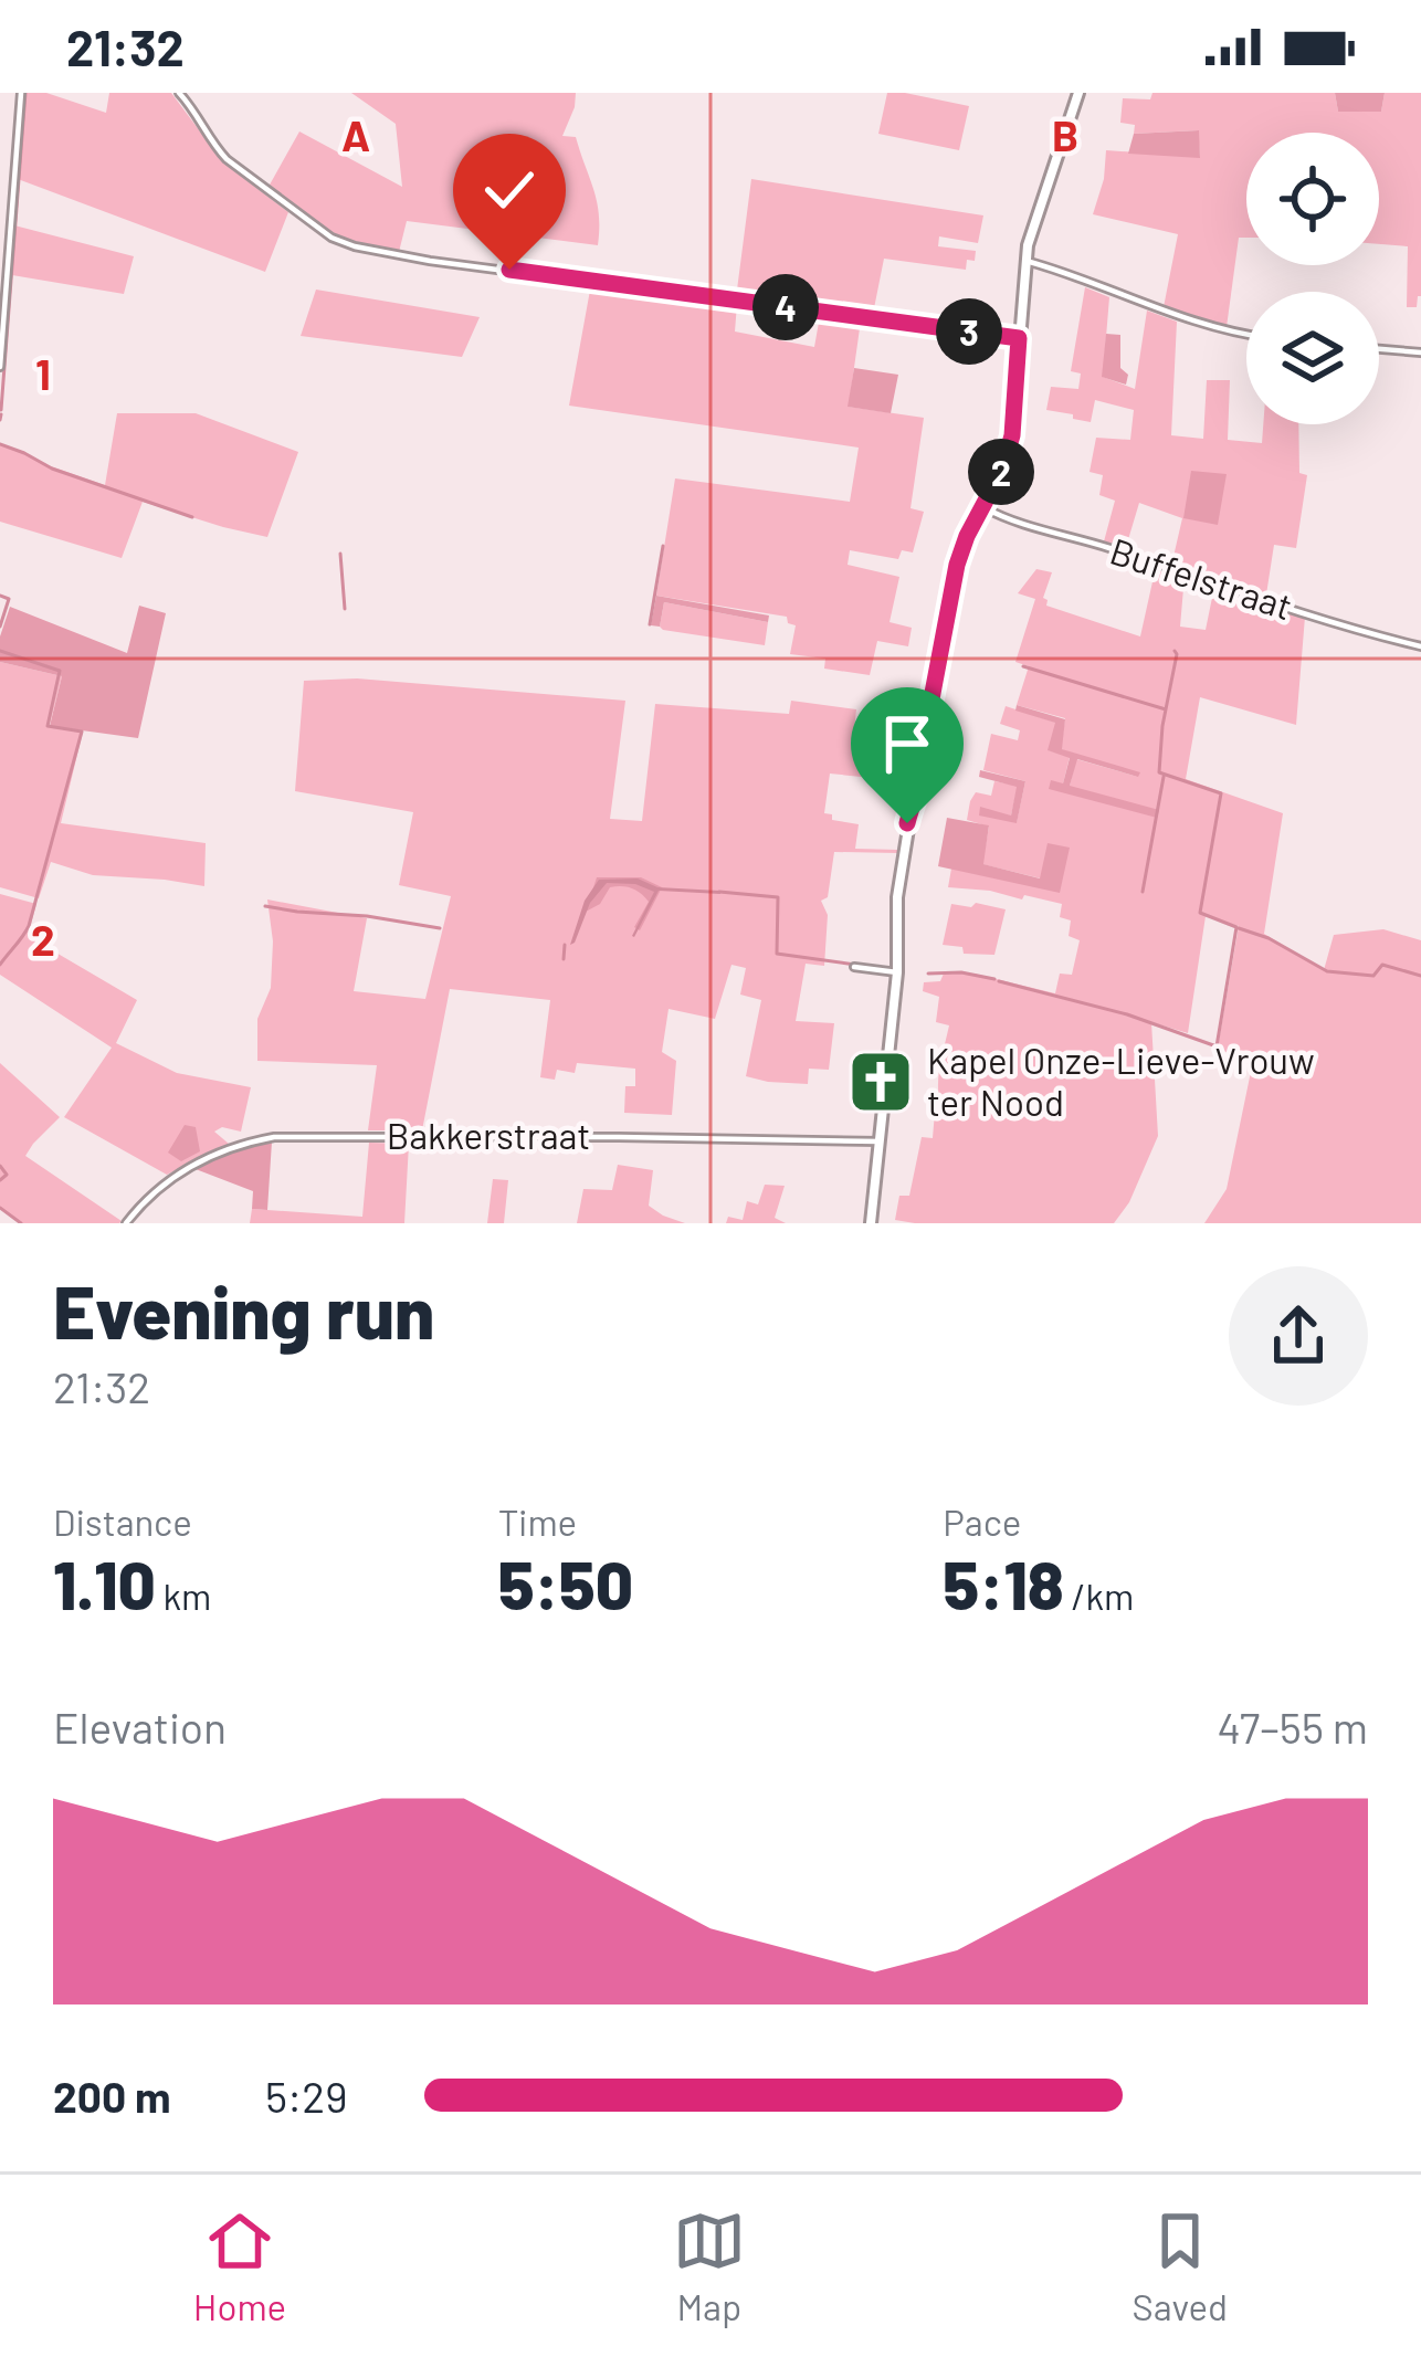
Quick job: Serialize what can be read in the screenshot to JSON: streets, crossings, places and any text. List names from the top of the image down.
{
  "streets": {
    "street": ["Buffelstraat", "Bakkerstraat"]
  },
  "places": {
    "church": ["Kapel Onze-Lieve-Vrouw ter Nood"]
  },
  "page": {
    "status": "21:32",
    "pins": ["4", "3", "2"],
    "heading": ["Evening run", "21:32"],
    "stats": [
      ["Distance", "1.10 km"],
      ["Time", "5:50"],
      ["Pace", "5:18 /km"]
    ],
    "chart": ["Elevation", "47–55 m"],
    "list": [
      {
        "name": "200 m",
        "note": "5:29"
      }
    ],
    "tabs": ["Home", "Map", "Saved"]
  },
  "grid": {
    "columns": ["A", "B"],
    "rows": ["1", "2"]
  }
}
